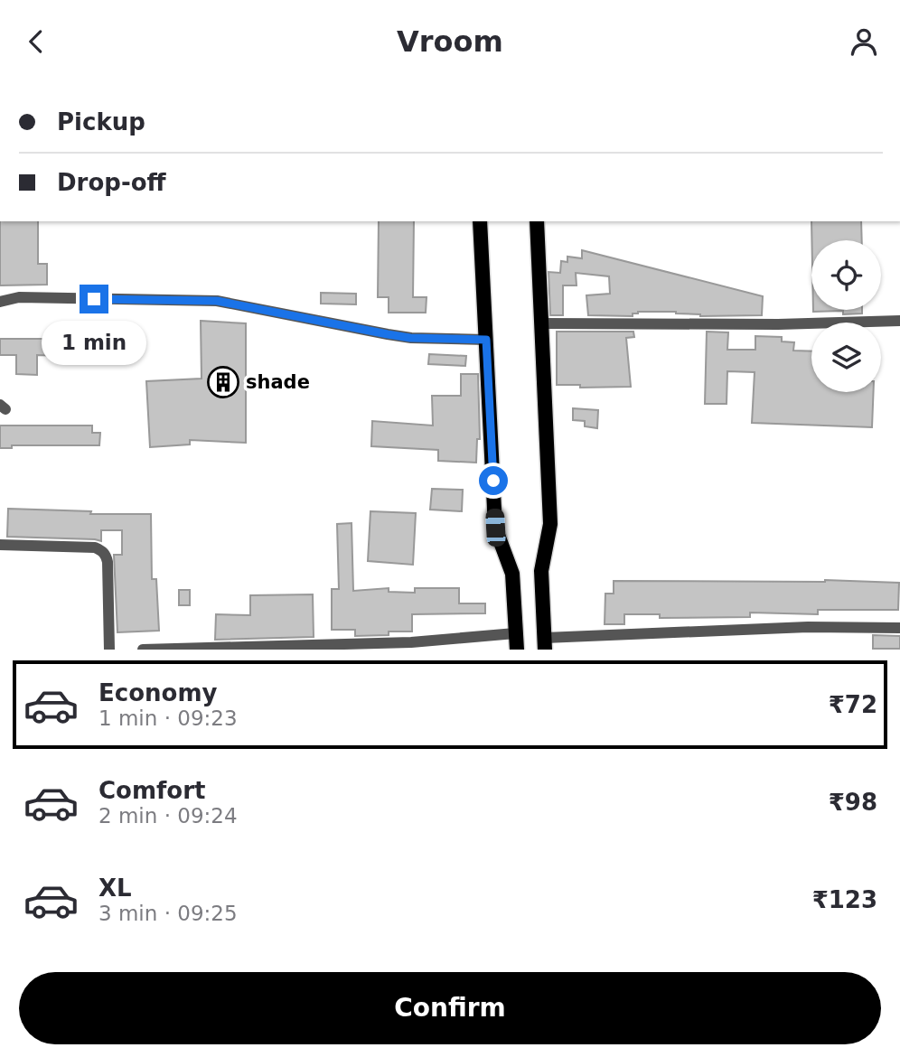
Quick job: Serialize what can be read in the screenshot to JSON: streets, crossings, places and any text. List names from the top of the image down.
{
  "places": {
    "building": ["shade"]
  },
  "page": {
    "header": "Vroom",
    "banner": ["Pickup", "Drop-off"],
    "bubble": "1 min",
    "list": [
      {
        "name": "Economy",
        "note": "1 min · 09:23",
        "value": "₹72"
      },
      {
        "name": "Comfort",
        "note": "2 min · 09:24",
        "value": "₹98"
      },
      {
        "name": "XL",
        "note": "3 min · 09:25",
        "value": "₹123"
      }
    ],
    "buttons": "Confirm"
  }
}
